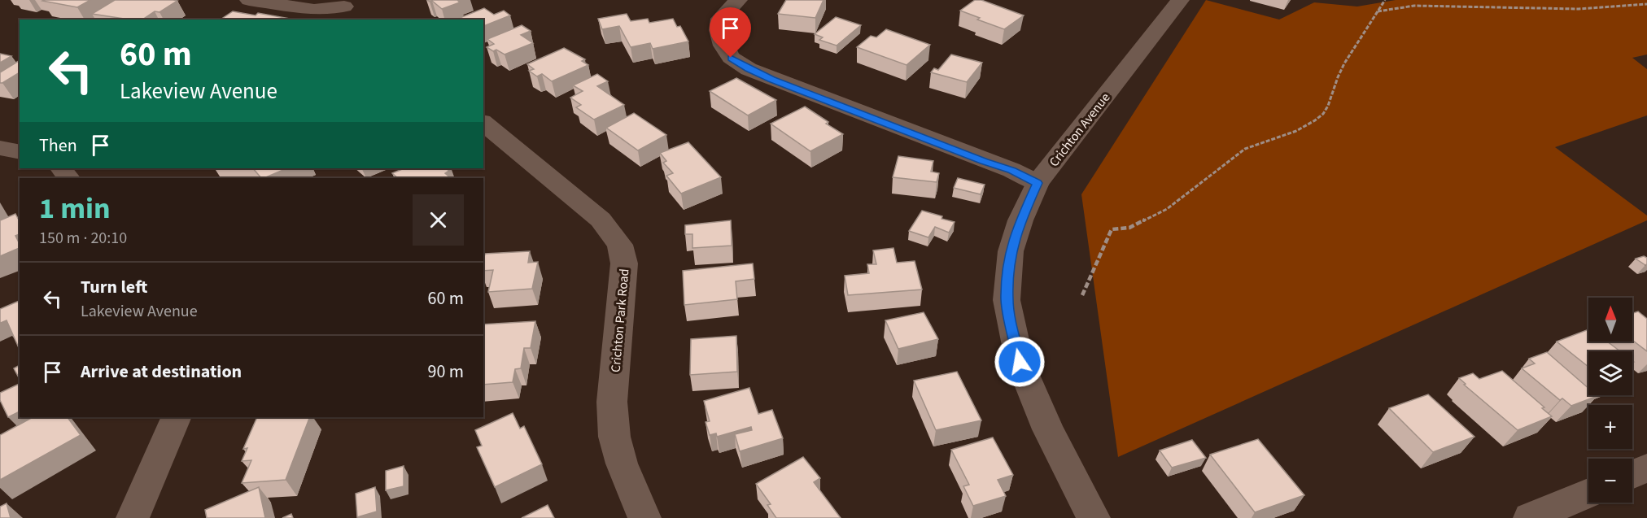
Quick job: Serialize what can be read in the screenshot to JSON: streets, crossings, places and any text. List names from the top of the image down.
{
  "streets": {
    "street": ["Crichton Avenue", "Crichton Park Road"]
  },
  "north": "top",
  "page": {
    "turn": ["60 m", "Lakeview Avenue"],
    "then": "Then",
    "heading": ["1 min", "150 m · 20:10"],
    "list": [
      {
        "name": "Turn left",
        "note": "Lakeview Avenue",
        "value": "60 m"
      },
      {
        "name": "Arrive at destination",
        "value": "90 m"
      }
    ],
    "map_buttons": ["+", "−"]
  }
}
